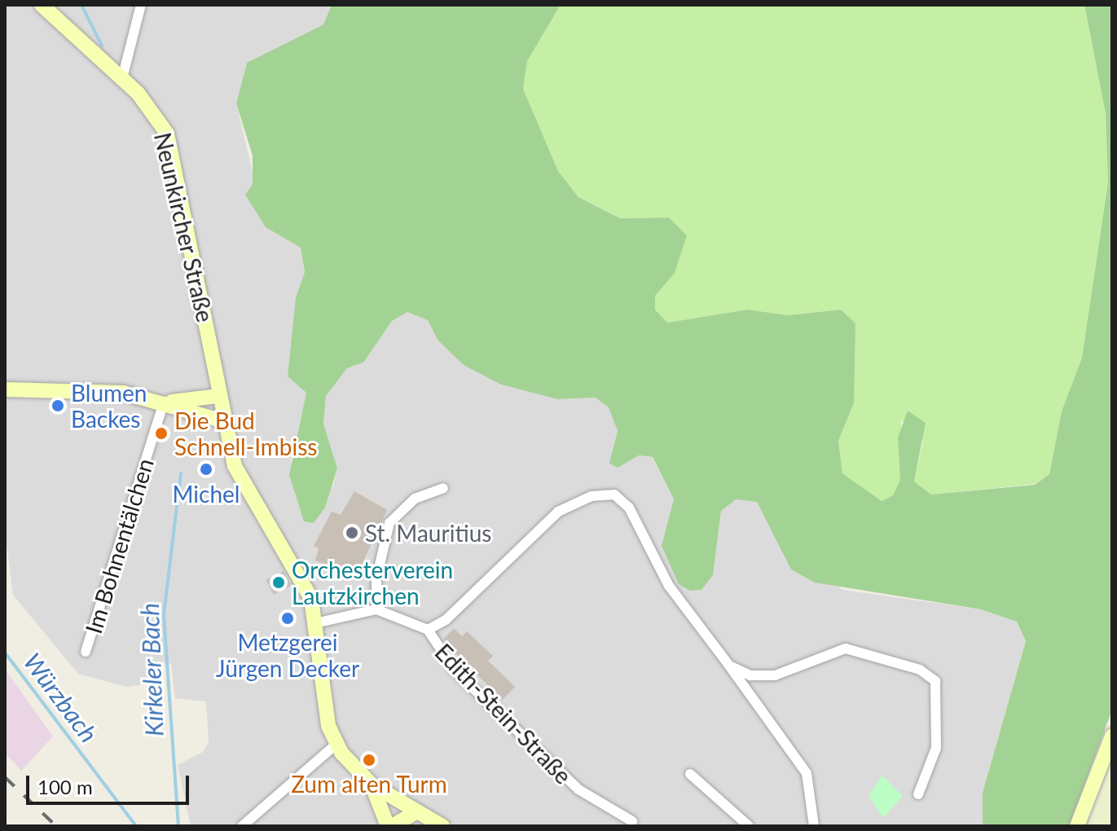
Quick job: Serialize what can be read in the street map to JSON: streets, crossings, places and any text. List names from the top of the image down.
{
  "streets": {
    "main road": ["Neunkircher Straße"],
    "street": ["Im Bohnentälchen", "Edith-Stein-Straße"]
  },
  "water": ["Kirkeler Bach", "Würzbach"],
  "places": [
    "Blumen Backes",
    "Die Bud Schnell-Imbiss",
    "Michel",
    "St. Mauritius",
    "Orchesterverein Lautzkirchen",
    "Metzgerei Jürgen Decker",
    "Zum alten Turm"
  ],
  "scale_bar": "100 m"
}
